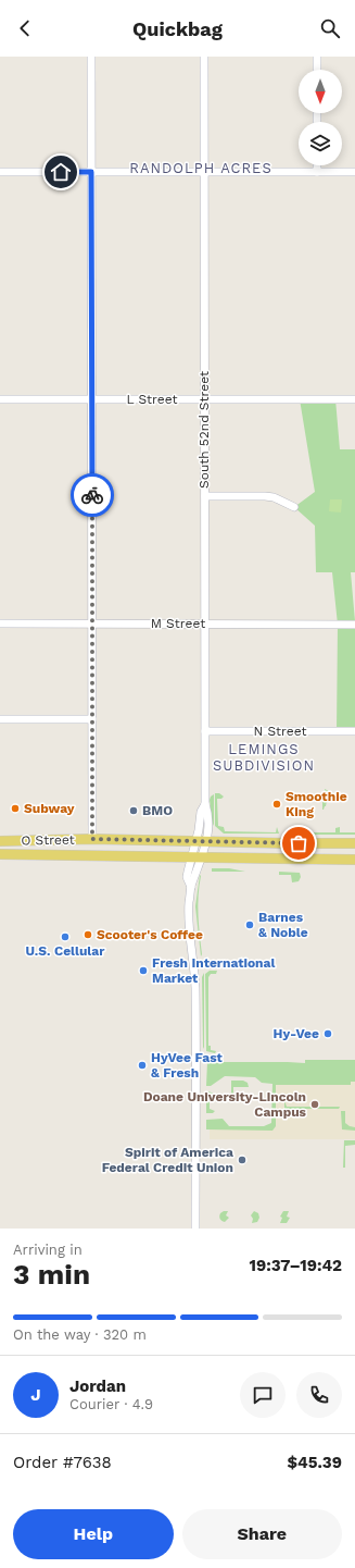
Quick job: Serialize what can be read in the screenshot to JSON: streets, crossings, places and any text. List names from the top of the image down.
{
  "streets": {
    "main road": ["O Street"],
    "street": [
      "L Street",
      "South 52nd Street",
      "M Street",
      "N Street"
    ]
  },
  "crossings": [
    ["L Street", "South 52nd Street"],
    ["South 52nd Street", "M Street"],
    ["South 52nd Street", "N Street"],
    ["South 52nd Street", "O Street"]
  ],
  "districts": ["RANDOLPH ACRES", "LEMINGS SUBDIVISION"],
  "places": [
    "Smoothie King",
    "Subway",
    "BMO",
    "Barnes & Noble",
    "Scooter's Coffee",
    "U.S. Cellular",
    "Fresh International Market",
    "Hy-Vee",
    "HyVee Fast & Fresh",
    "Doane University-Lincoln Campus",
    "Spirit of America Federal Credit Union"
  ],
  "north": "bottom",
  "page": {
    "header": "Quickbag",
    "heading": ["3 min", "Arriving in", "19:37–19:42"],
    "panel": [
      "Jordan",
      "Courier · 4.9",
      "Order #7638",
      "$45.39"
    ],
    "bar": "On the way · 320 m",
    "round": "J",
    "buttons": ["Help", "Share"]
  }
}
